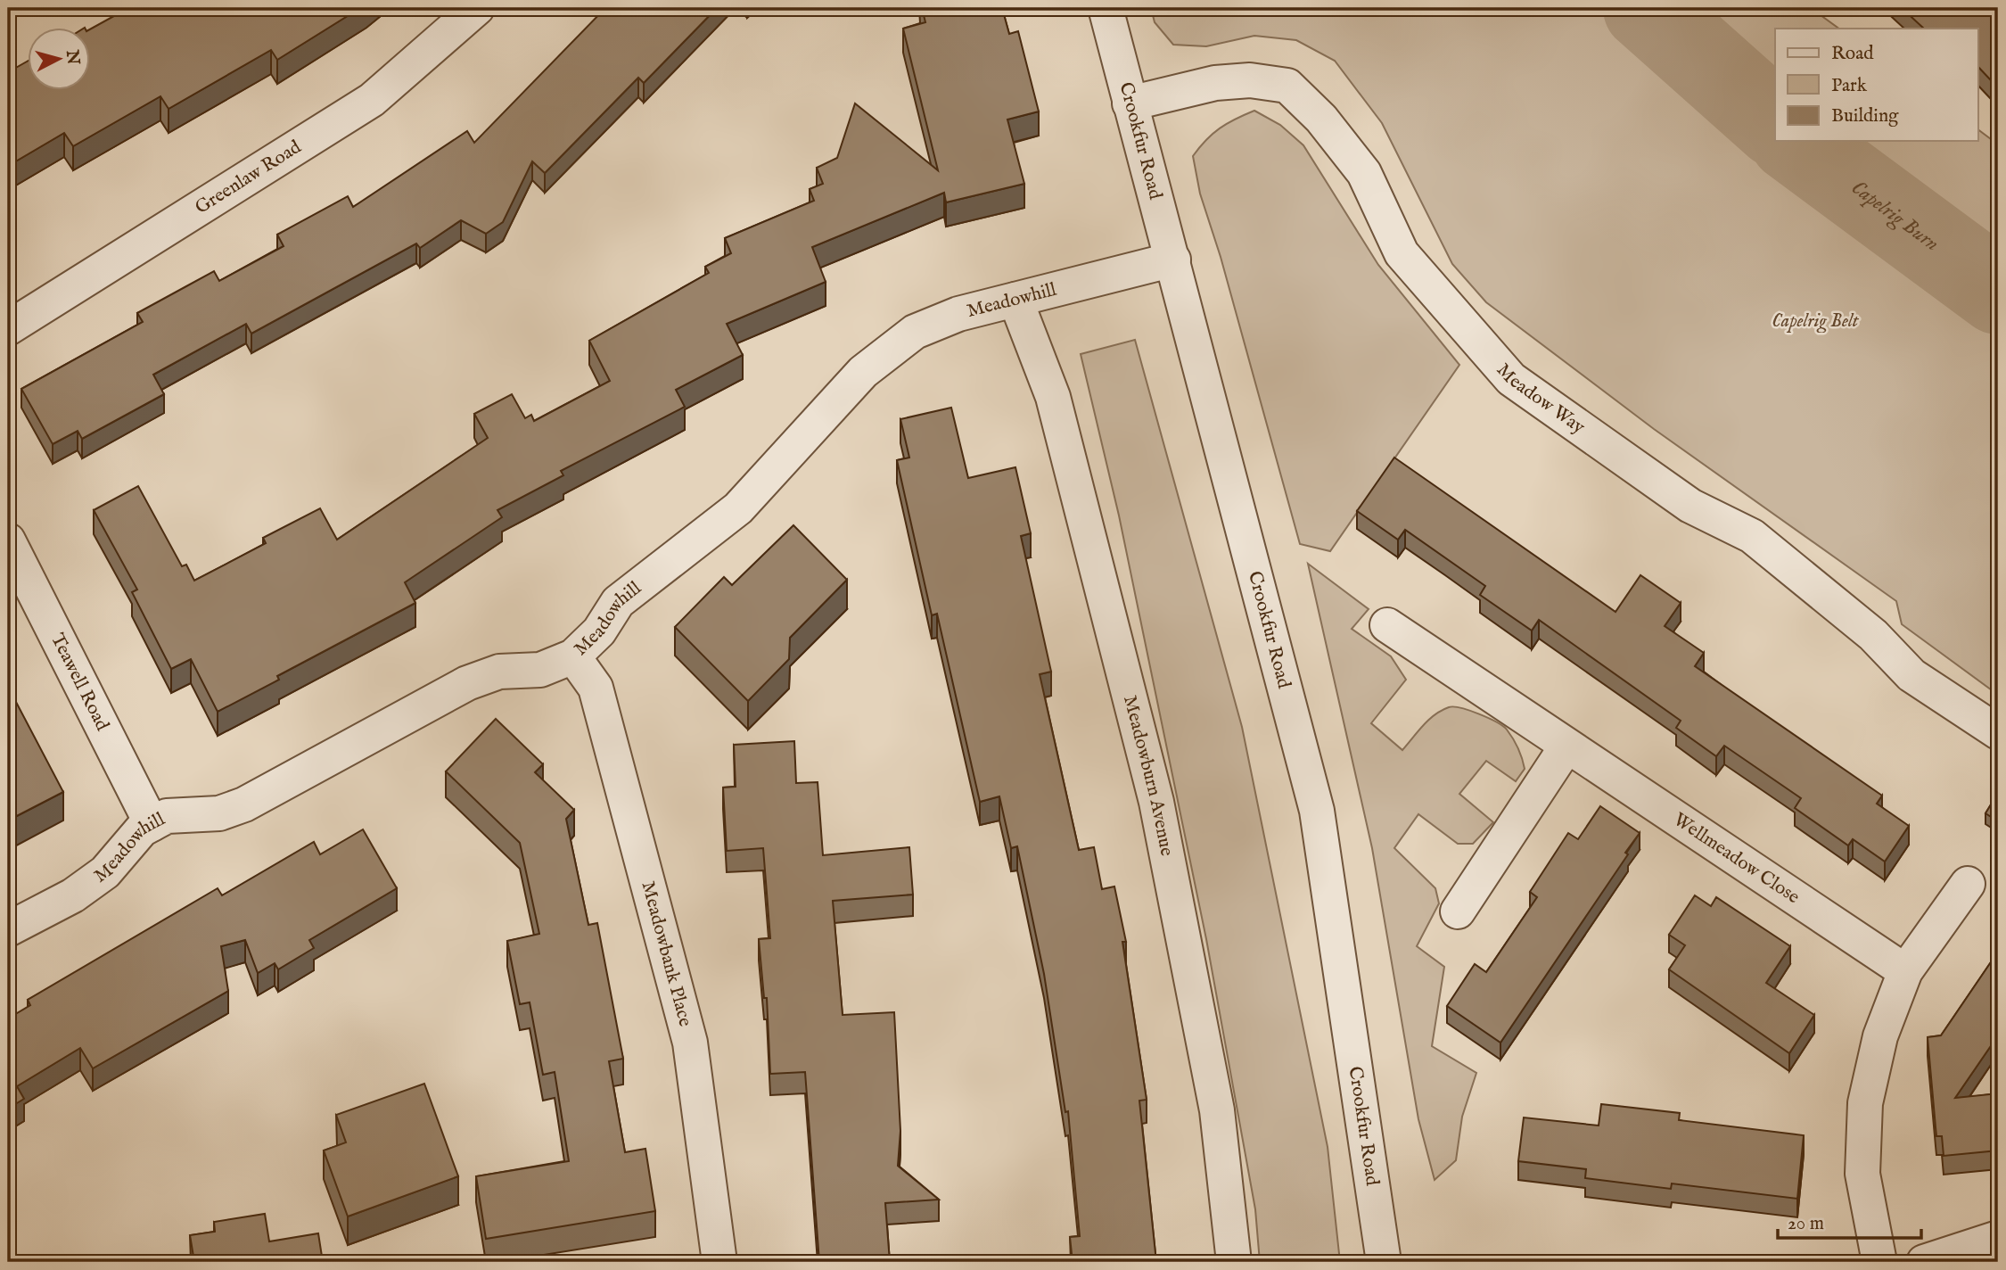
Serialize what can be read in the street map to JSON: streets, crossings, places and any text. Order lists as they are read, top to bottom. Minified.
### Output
{"streets":{"street":["Crookfur Road","Greenlaw Road","Meadowhill","Meadow Way","Teawell Road","Meadowburn Avenue","Wellmeadow Close","Meadowbank Place"]},"crossings":[["Crookfur Road","Meadowhill"],["Crookfur Road","Meadow Way"],["Meadowhill","Teawell Road"],["Meadowhill","Meadowburn Avenue"],["Meadowhill","Meadowbank Place"]],"water":["Capelrig Burn"],"parks":["Capelrig Belt"],"legend":["Road","Park","Building"],"scale_bar":"20 m","north":"right"}
